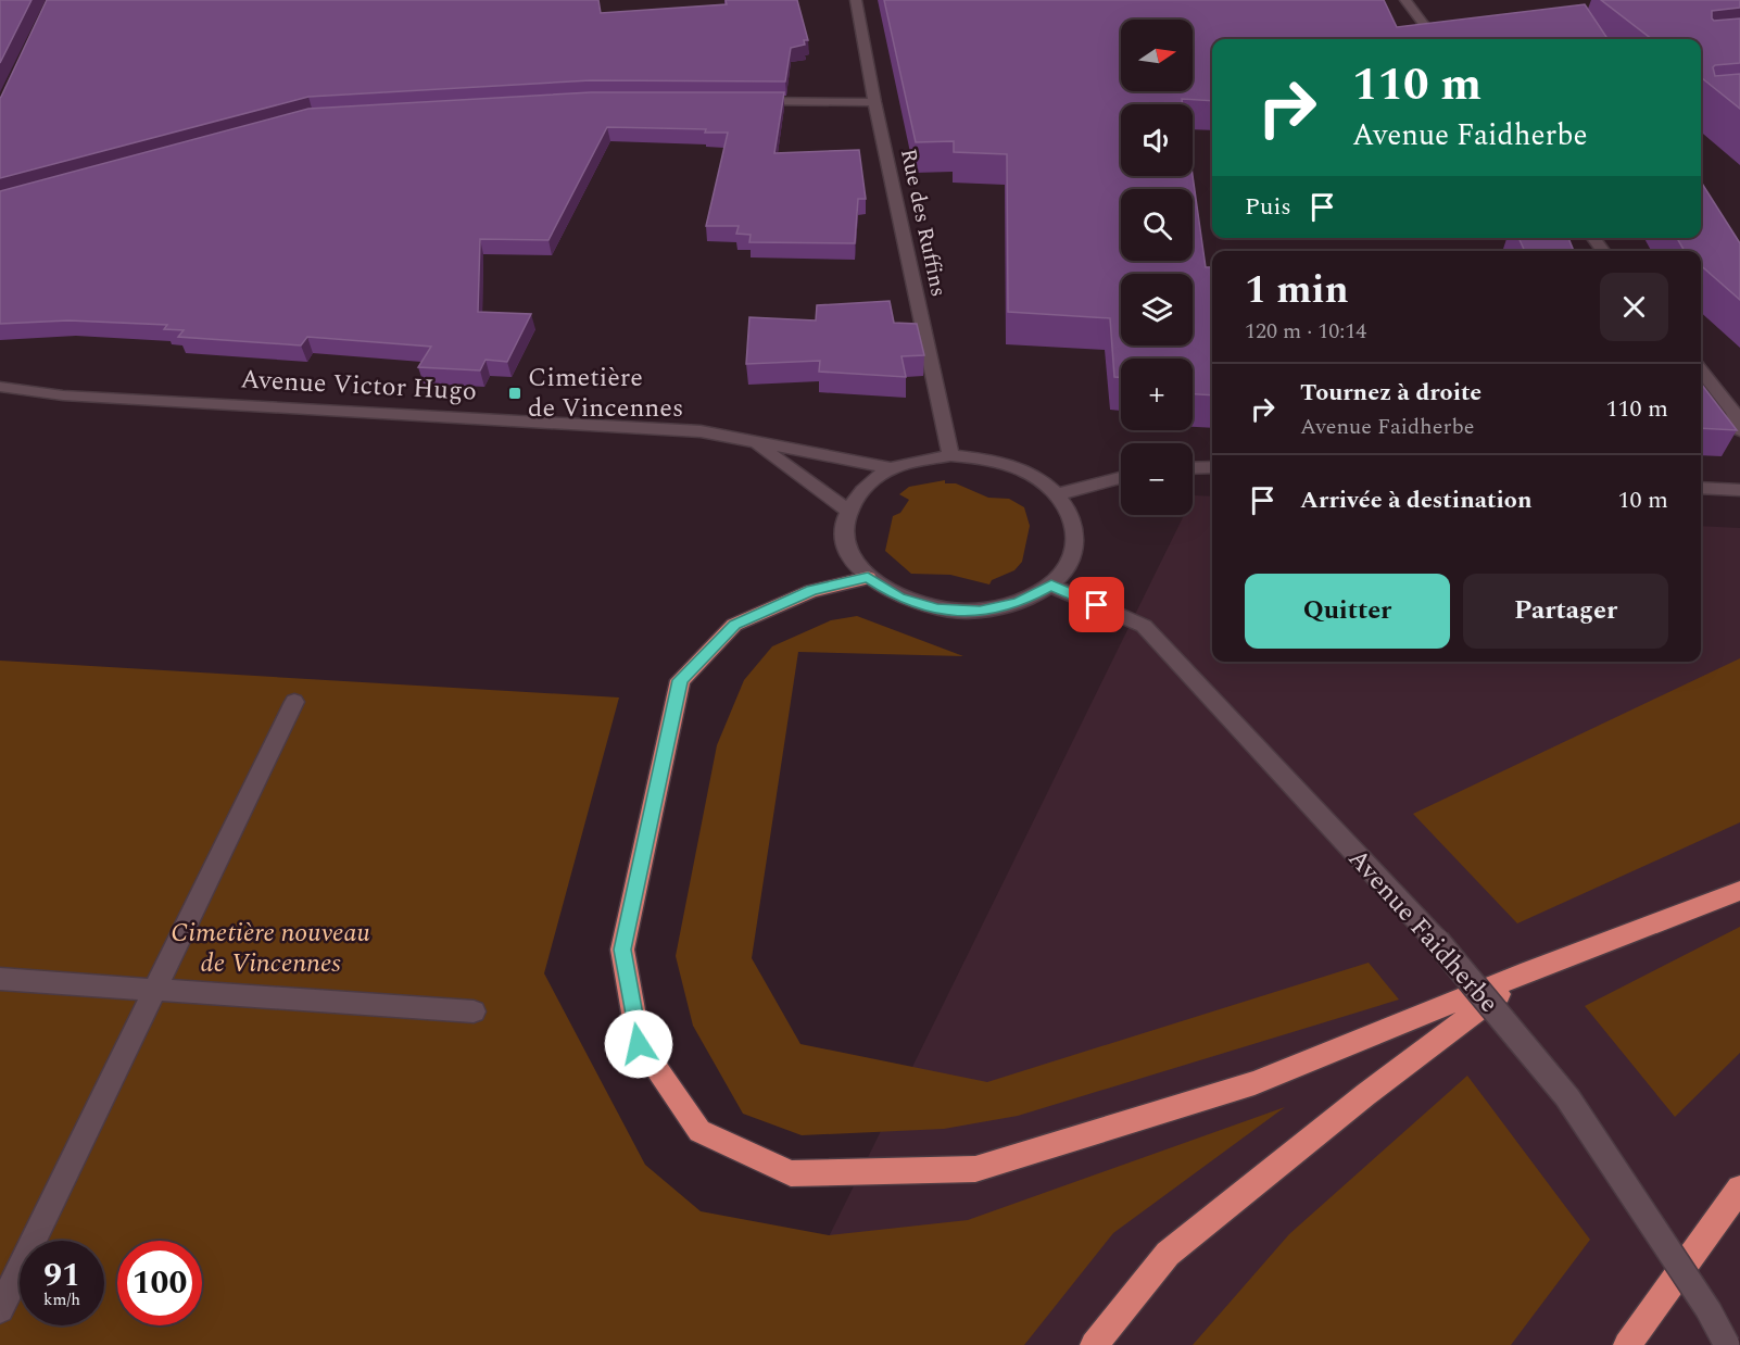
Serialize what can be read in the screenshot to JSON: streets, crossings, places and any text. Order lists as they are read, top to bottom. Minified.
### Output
{"streets":{"street":["Rue des Ruffins","Avenue Victor Hugo","Avenue Faidherbe"]},"crossings":[["Rue des Ruffins","Avenue Victor Hugo"],["Rue des Ruffins","Avenue Faidherbe"],["Avenue Victor Hugo","Avenue Faidherbe"]],"parks":["Cimetière nouveau de Vincennes"],"places":{"transit":["Cimetière de Vincennes"]},"north":"right","page":{"map_buttons":["+","−"],"turn":["110 m","Avenue Faidherbe"],"then":"Puis","heading":["1 min","120 m · 10:14"],"list":[{"name":"Tournez à droite","note":"Avenue Faidherbe","value":"110 m"},{"name":"Arrivée à destination","value":"10 m"}],"buttons":["Quitter","Partager"],"speed":"91 km/h","limit":"100"}}
